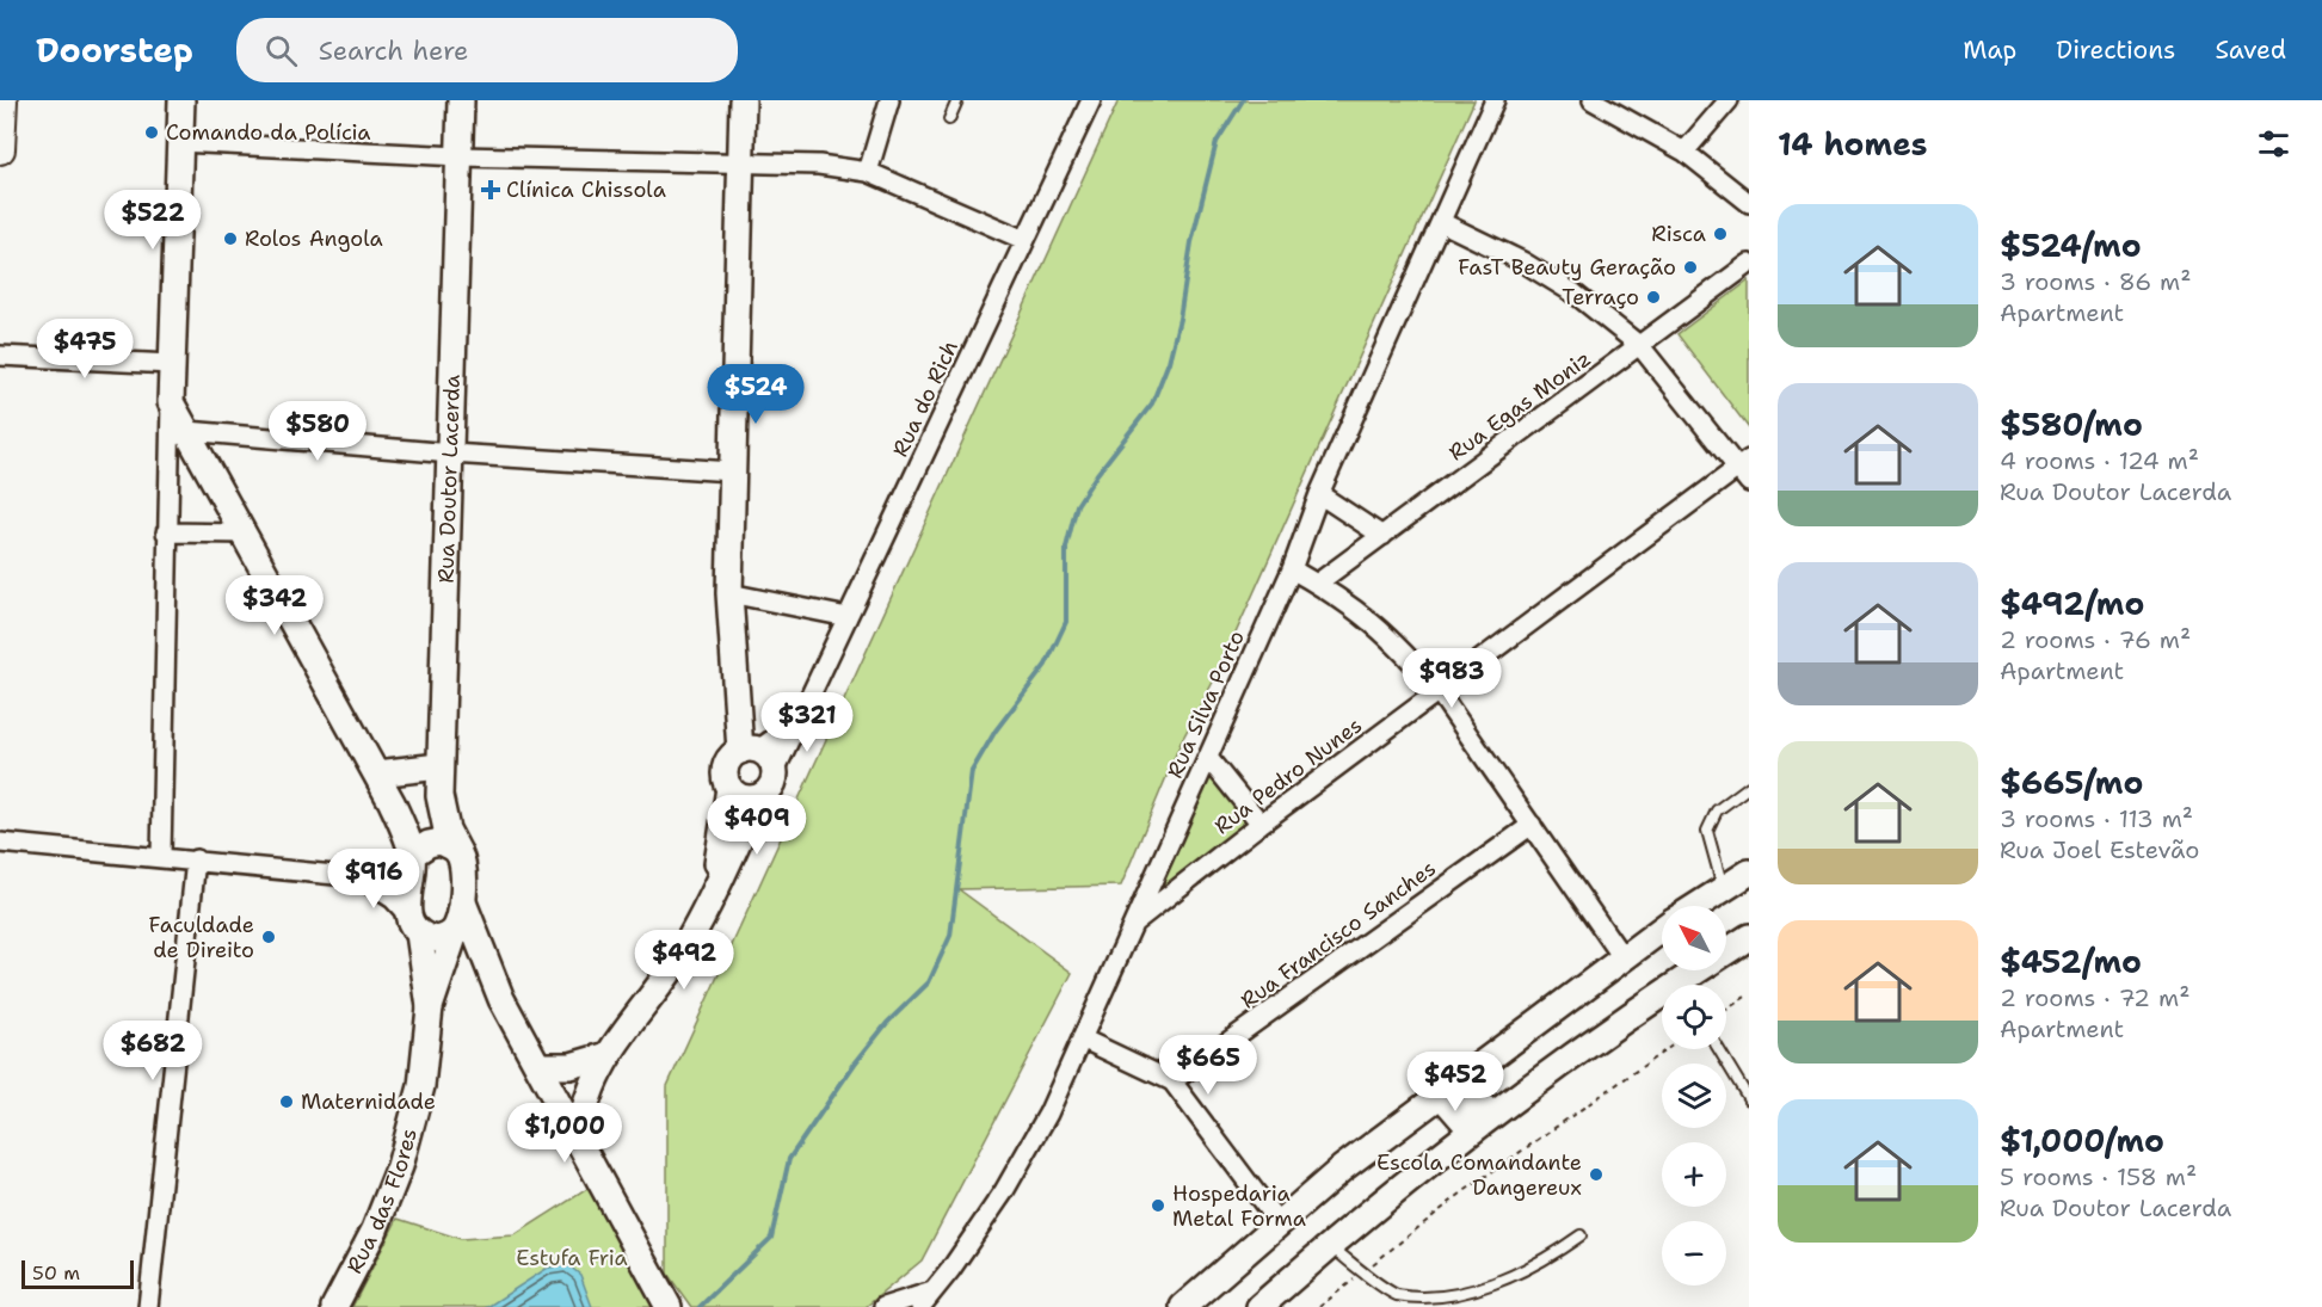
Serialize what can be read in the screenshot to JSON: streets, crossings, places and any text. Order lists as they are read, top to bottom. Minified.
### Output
{"streets":{"street":["Rua do Rich","Rua Egas Moniz","Rua Doutor Lacerda","Rua Silva Porto","Rua Pedro Nunes","Rua Francisco Sanches","Rua das Flores"]},"crossings":[["Rua Doutor Lacerda","Rua das Flores"],["Rua Silva Porto","Rua Pedro Nunes"]],"parks":["Estufa Fria"],"places":{"other":["Comando da Polícia","Risca","Rolos Angola","FasT Beauty Geração","Terraço","Faculdade de Direito","Maternidade","Escola Comandante Dangereux","Hospedaria Metal Forma"],"health":["Clínica Chissola"]},"scale_bar":"50 m","north":"top left","page":{"header":"Doorstep","search":"Search here","nav":["Map","Directions","Saved"],"heading":"14 homes","list":[{"name":"$524/mo","note":"3 rooms · 86 m² · Apartment"},{"name":"$580/mo","note":"4 rooms · 124 m² · Rua Doutor Lacerda"},{"name":"$492/mo","note":"2 rooms · 76 m² · Apartment"},{"name":"$665/mo","note":"3 rooms · 113 m² · Rua Joel Estevão"},{"name":"$452/mo","note":"2 rooms · 72 m² · Apartment"},{"name":"$1,000/mo","note":"5 rooms · 158 m² · Rua Doutor Lacerda"}],"price":["$522","$475","$524","$580","$342","$983","$321","$409","$916","$492","$682","$665","$452","$1,000"],"map_buttons":["+","−"],"scale":"50 m"}}
